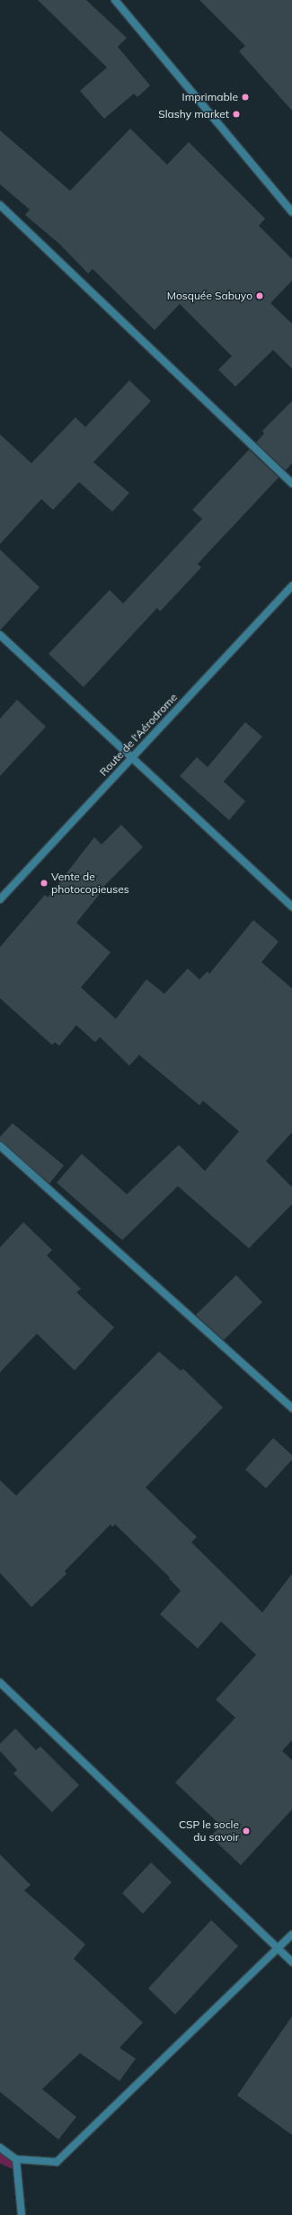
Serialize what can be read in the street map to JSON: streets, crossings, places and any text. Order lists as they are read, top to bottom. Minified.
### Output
{"streets":{"street":["Route de l'Aérodrome"]},"places":["Imprimable","Slashy market","Mosquée Sabuyo","Vente de photocopieuses","CSP le socle du savoir"]}
